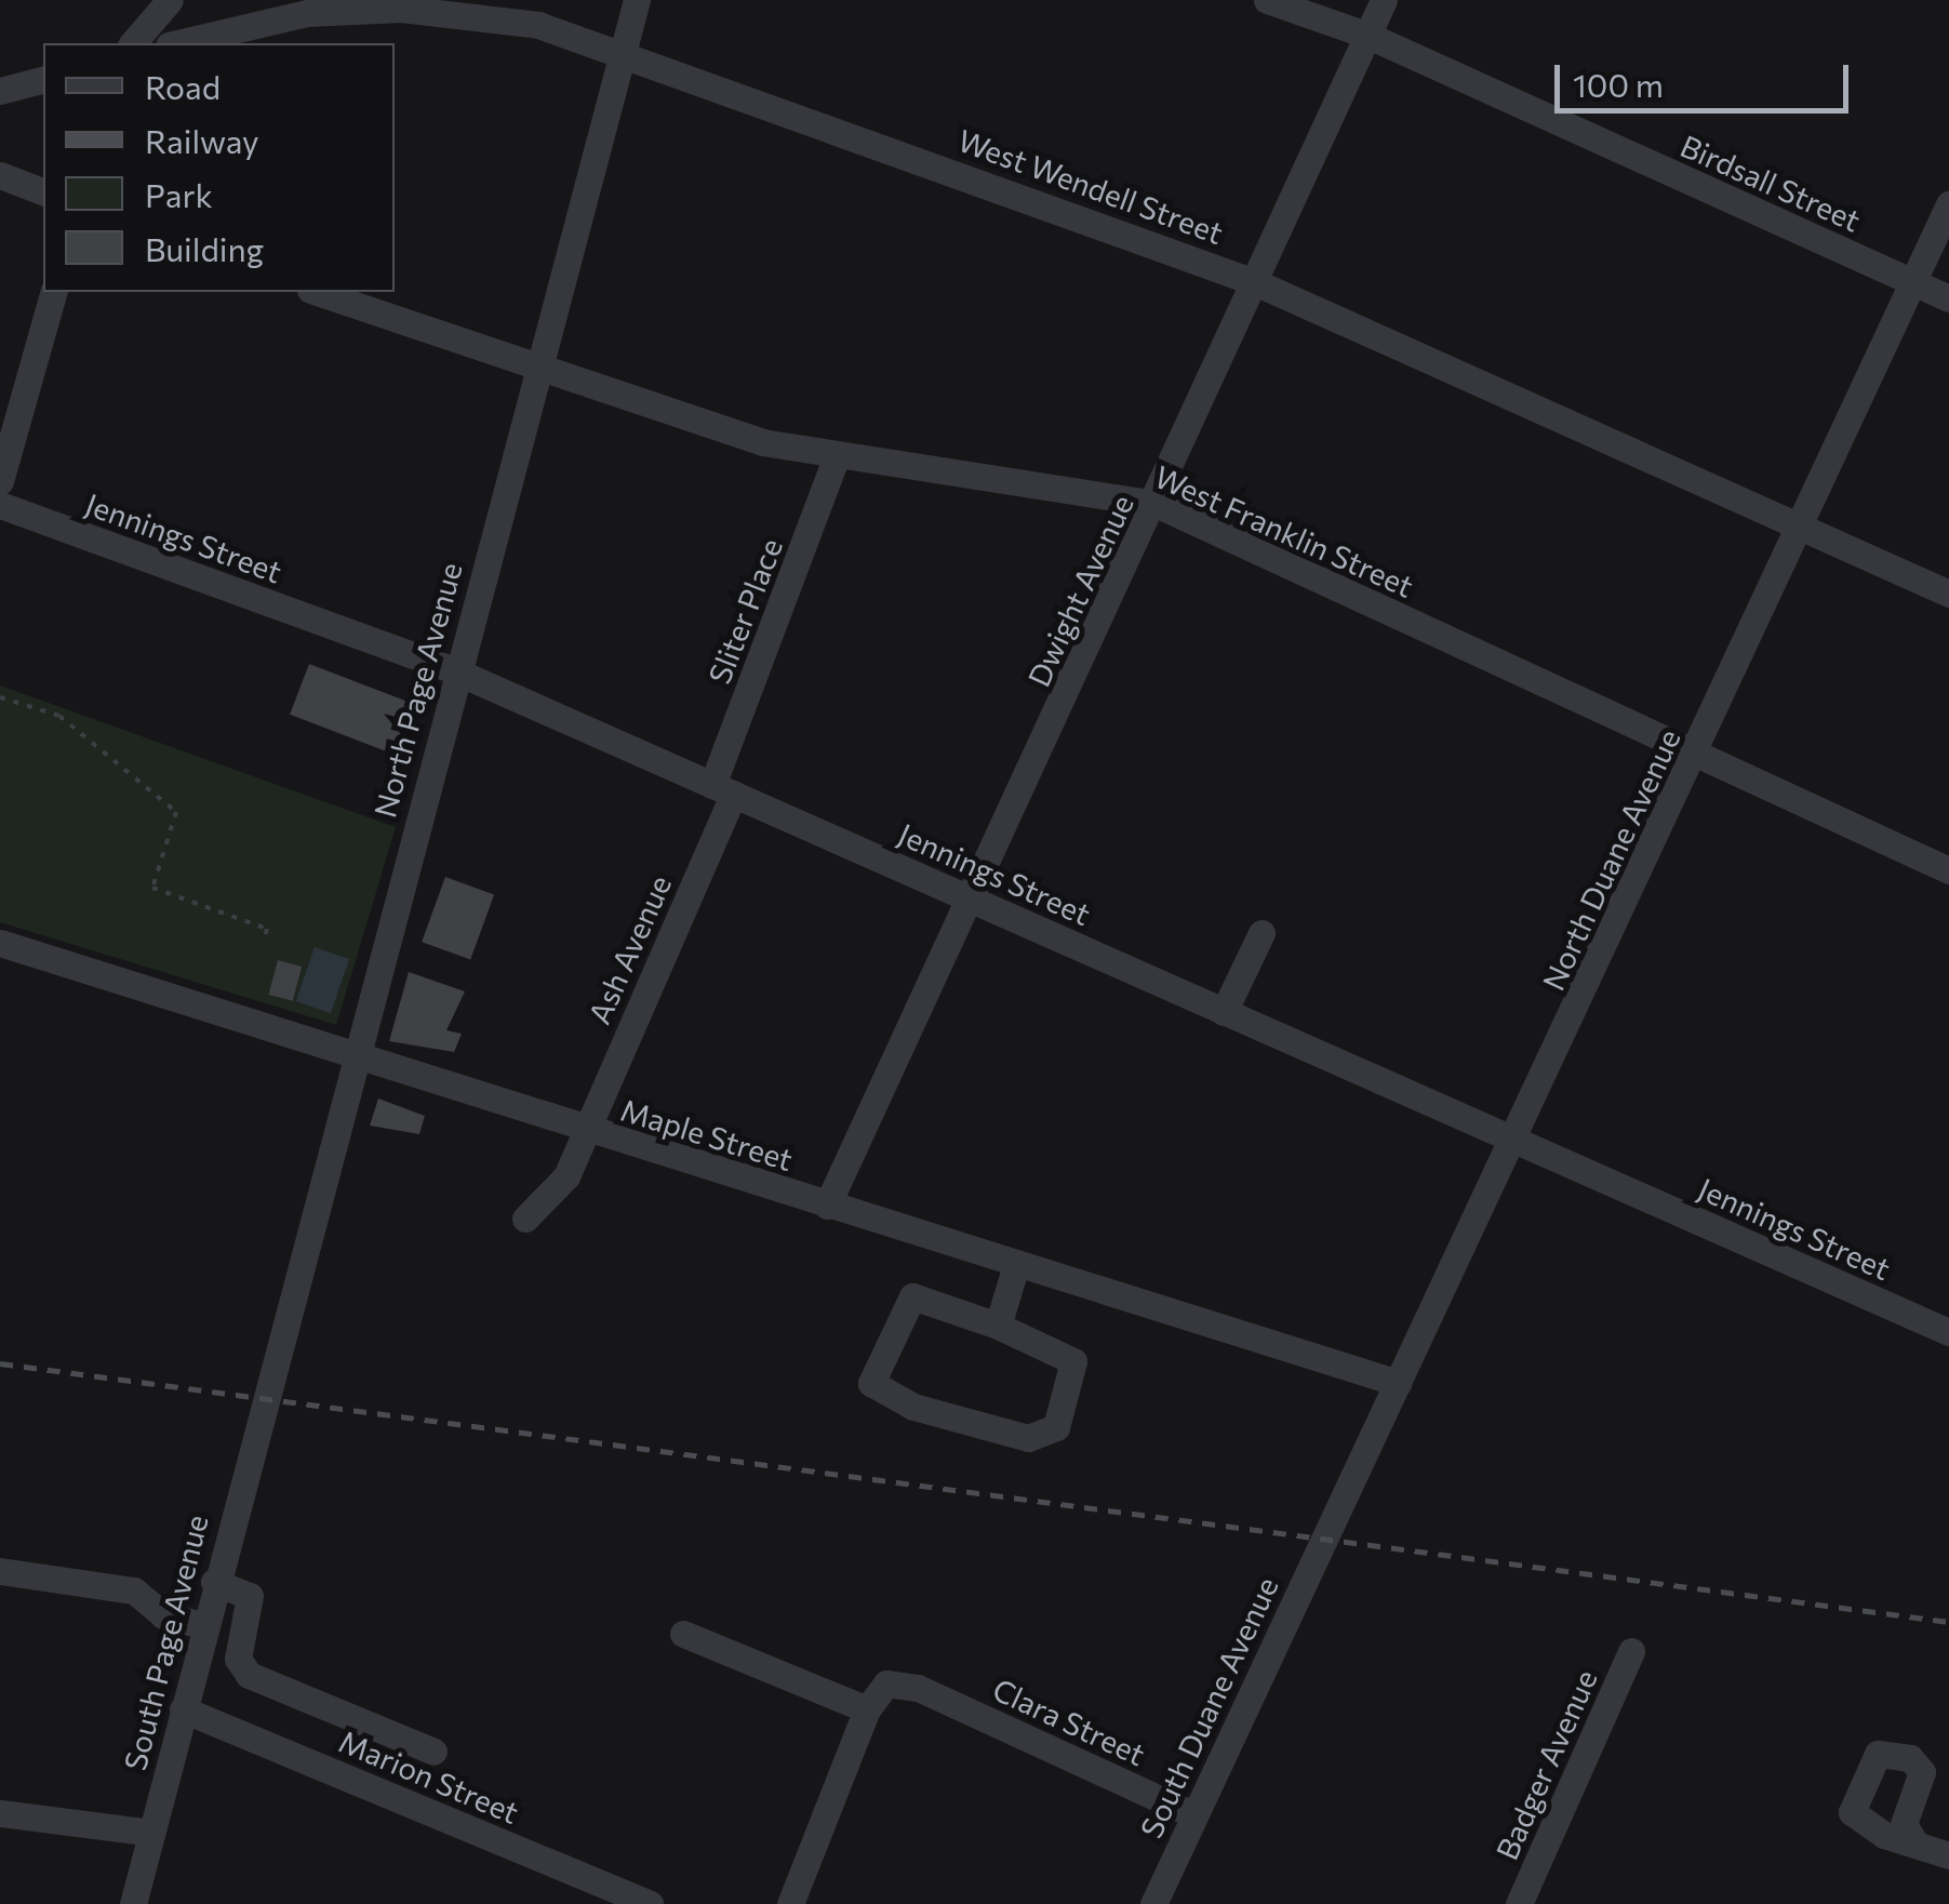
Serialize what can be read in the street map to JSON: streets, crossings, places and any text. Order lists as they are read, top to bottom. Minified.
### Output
{"streets":{"street":["Birdsall Street","West Wendell Street","West Franklin Street","Jennings Street","Dwight Avenue","Sliter Place","North Page Avenue","North Duane Avenue","Ash Avenue","Maple Street","South Page Avenue","South Duane Avenue","Clara Street","Badger Avenue","Marion Street"]},"crossings":[["Birdsall Street","Dwight Avenue"],["Birdsall Street","North Duane Avenue"],["West Wendell Street","Dwight Avenue"],["West Wendell Street","North Page Avenue"],["West Wendell Street","North Duane Avenue"],["West Franklin Street","Dwight Avenue"],["West Franklin Street","Sliter Place"],["West Franklin Street","North Page Avenue"],["West Franklin Street","North Duane Avenue"],["Jennings Street","Dwight Avenue"],["Jennings Street","Sliter Place"],["Jennings Street","North Page Avenue"],["Jennings Street","North Duane Avenue"],["Jennings Street","Ash Avenue"],["Dwight Avenue","Maple Street"],["Sliter Place","Ash Avenue"],["North Page Avenue","Maple Street"],["North Page Avenue","South Page Avenue"],["North Duane Avenue","Maple Street"],["North Duane Avenue","South Duane Avenue"],["Ash Avenue","Maple Street"],["South Page Avenue","Marion Street"],["South Duane Avenue","Clara Street"]],"legend":["Road","Railway","Park","Building"],"scale_bar":"100 m"}
